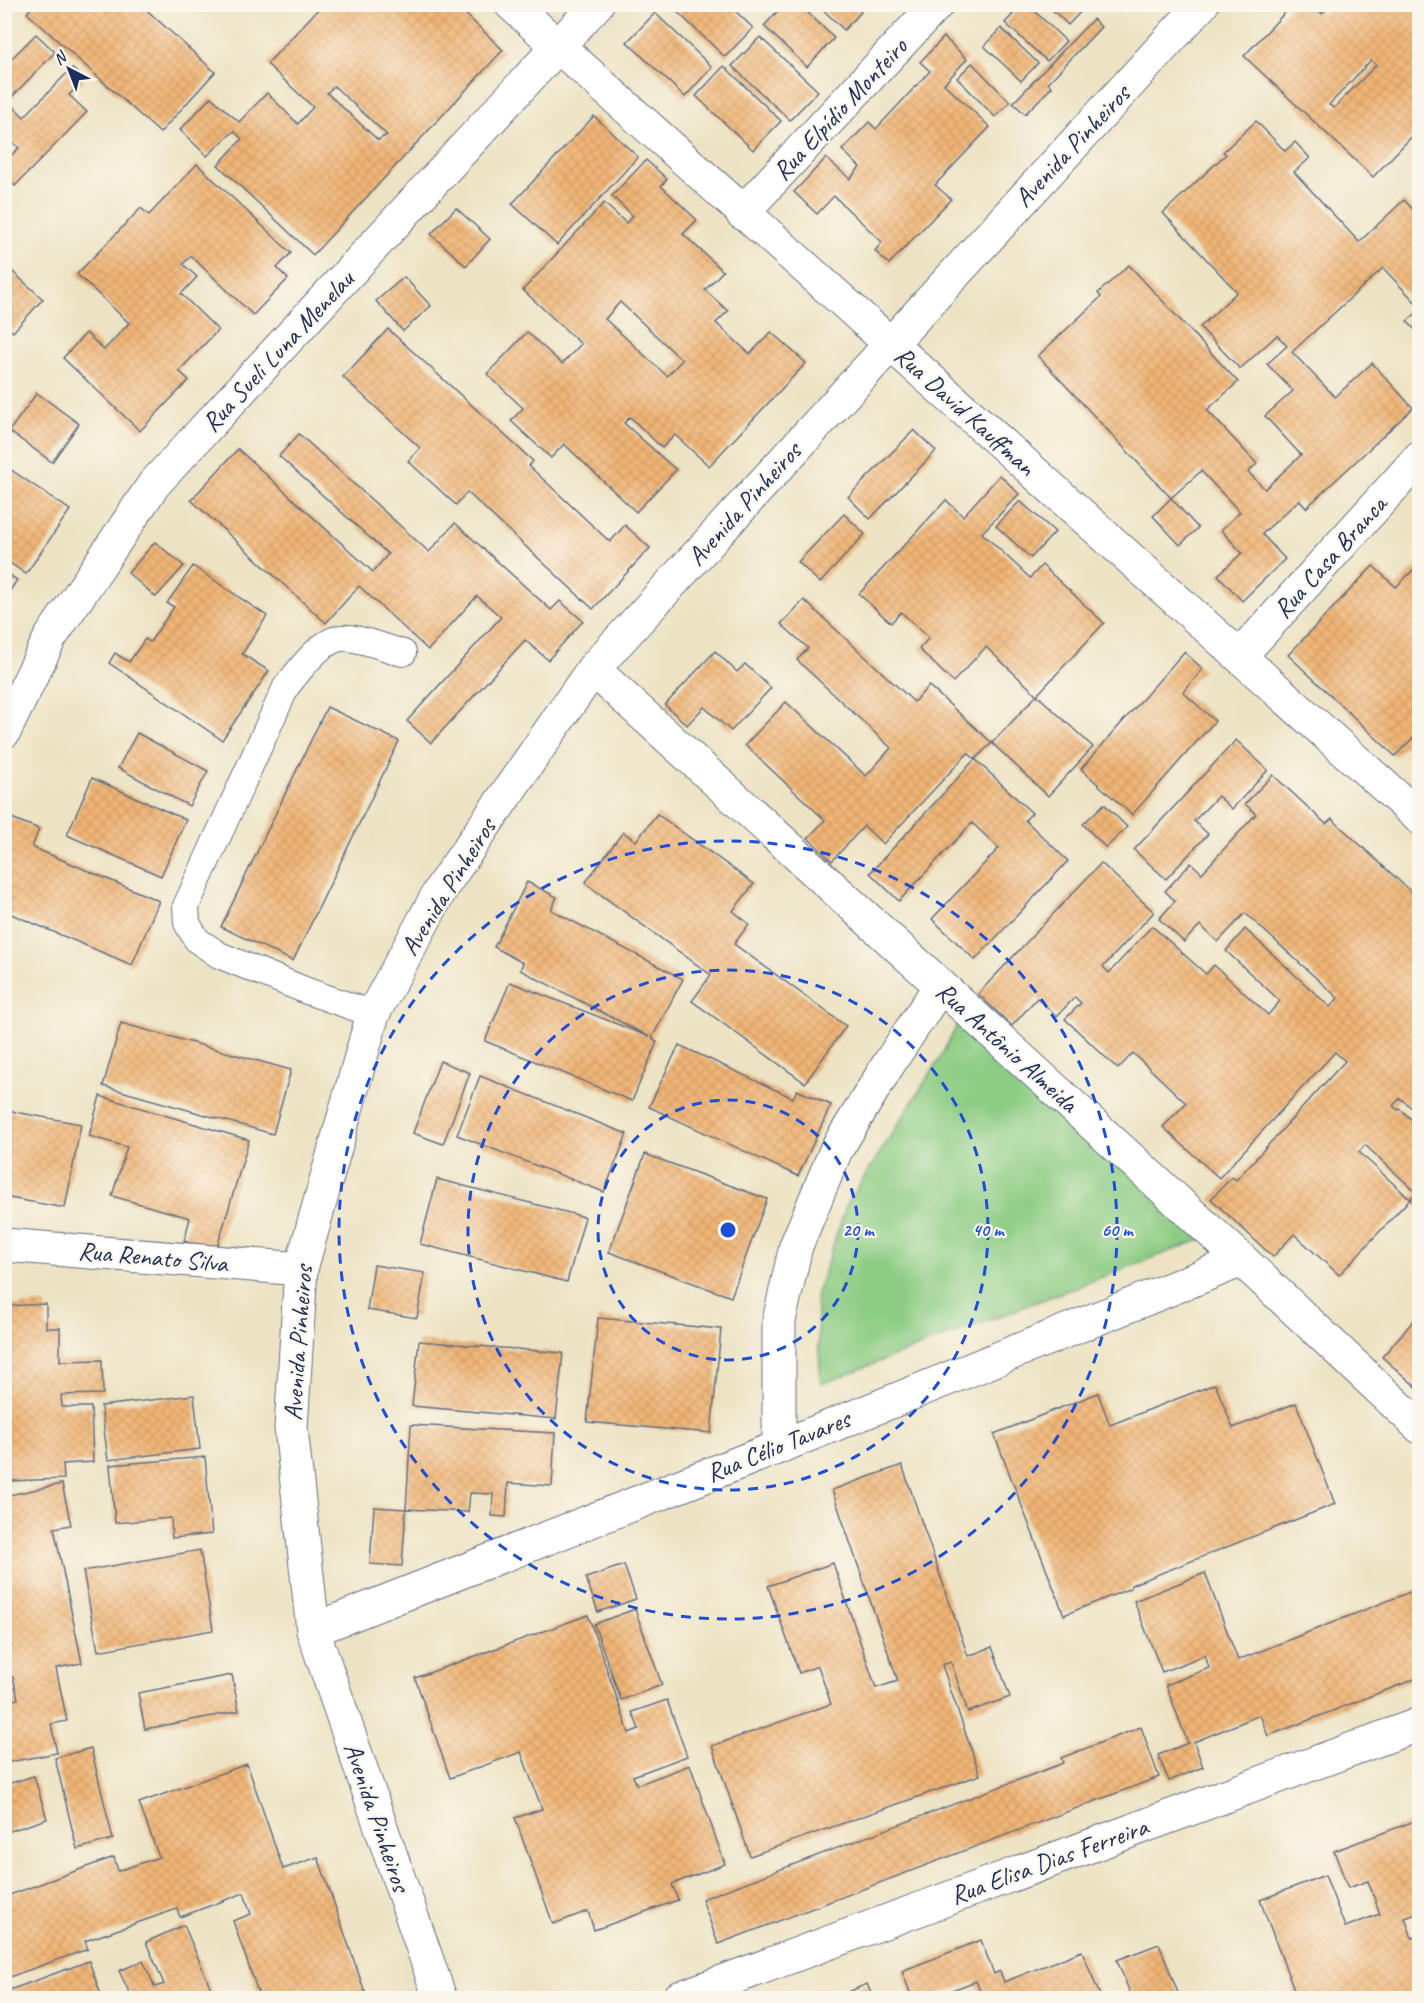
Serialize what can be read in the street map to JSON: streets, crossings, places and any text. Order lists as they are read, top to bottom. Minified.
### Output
{"streets":{"street":["Rua Elpídio Monteiro","Avenida Pinheiros","Rua Sueli Luna Menelau","Rua David Kauffman","Rua Casa Branca","Rua Antônio Almeida","Rua Renato Silva","Rua Célio Tavares","Rua Elisa Dias Ferreira"]},"crossings":[["Rua Elpídio Monteiro","Rua David Kauffman"],["Avenida Pinheiros","Rua David Kauffman"],["Avenida Pinheiros","Rua Antônio Almeida"],["Avenida Pinheiros","Rua Renato Silva"],["Avenida Pinheiros","Rua Célio Tavares"],["Rua Sueli Luna Menelau","Rua David Kauffman"],["Rua David Kauffman","Rua Casa Branca"],["Rua Antônio Almeida","Rua Célio Tavares"]],"north":"top left","rings":["20 m","40 m","60 m"]}
